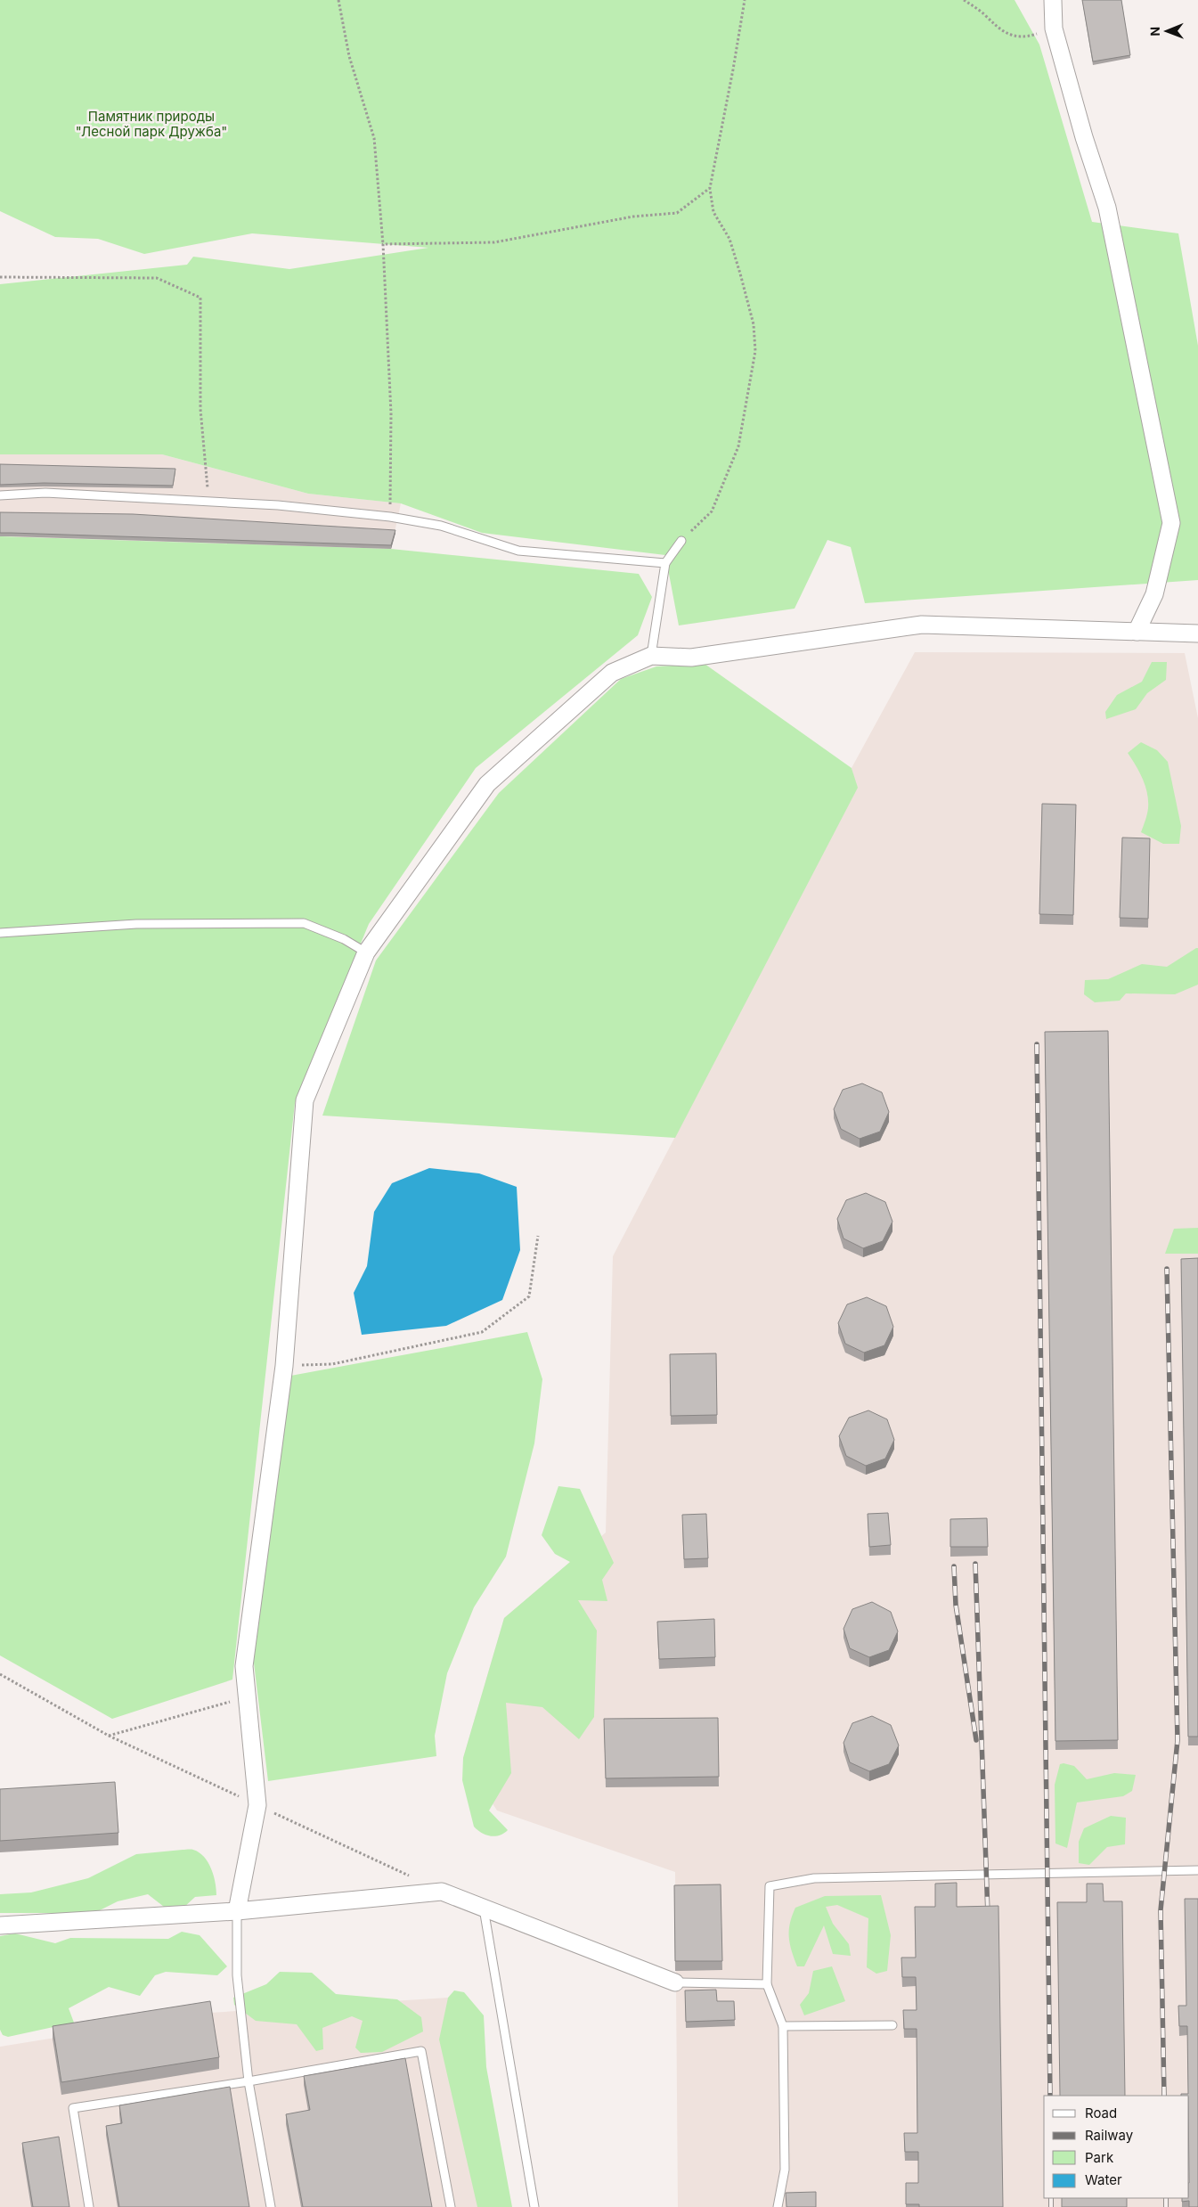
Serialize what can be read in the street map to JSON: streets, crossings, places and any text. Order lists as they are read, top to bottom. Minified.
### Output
{"parks":["Памятник природы \"Лесной парк Дружба\""],"legend":["Road","Railway","Park","Water"],"north":"left"}
